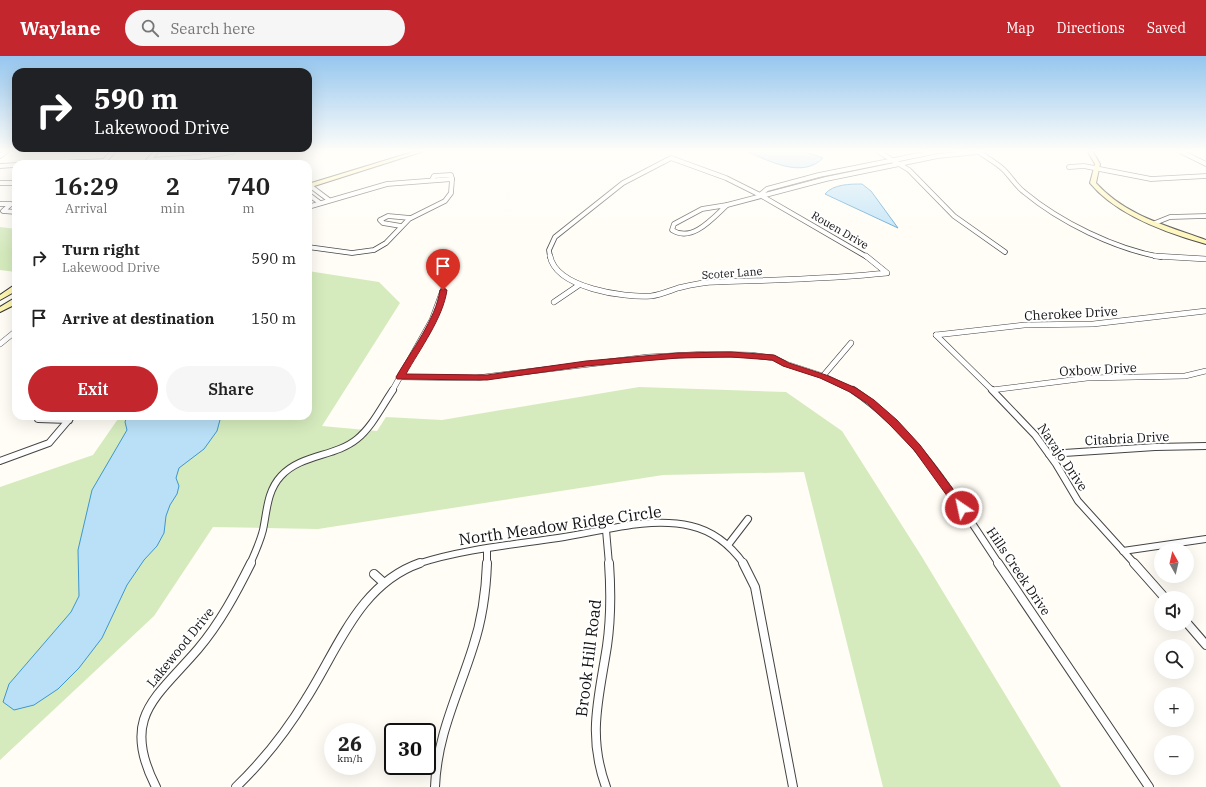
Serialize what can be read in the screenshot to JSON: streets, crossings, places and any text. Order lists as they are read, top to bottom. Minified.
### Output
{"streets":{"street":["Rouen Drive","Scoter Lane","Cherokee Drive","Oxbow Drive","Citabria Drive","Navajo Drive","North Meadow Ridge Circle","Hills Creek Drive","Lakewood Drive","Brook Hill Road"]},"crossings":[["Rouen Drive","Scoter Lane"],["Cherokee Drive","Navajo Drive"],["Oxbow Drive","Navajo Drive"],["Citabria Drive","Navajo Drive"],["North Meadow Ridge Circle","Brook Hill Road"],["Hills Creek Drive","Lakewood Drive"]],"north":"top","page":{"header":"Waylane","search":"Search here","nav":["Map","Directions","Saved"],"turn":["590 m","Lakewood Drive"],"eta":["16:29","Arrival","2","min","740","m"],"list":[{"name":"Turn right","note":"Lakewood Drive","value":"590 m"},{"name":"Arrive at destination","value":"150 m"}],"buttons":["Exit","Share"],"map_buttons":["+","−"],"speed":"26 km/h","limit":"30"}}
